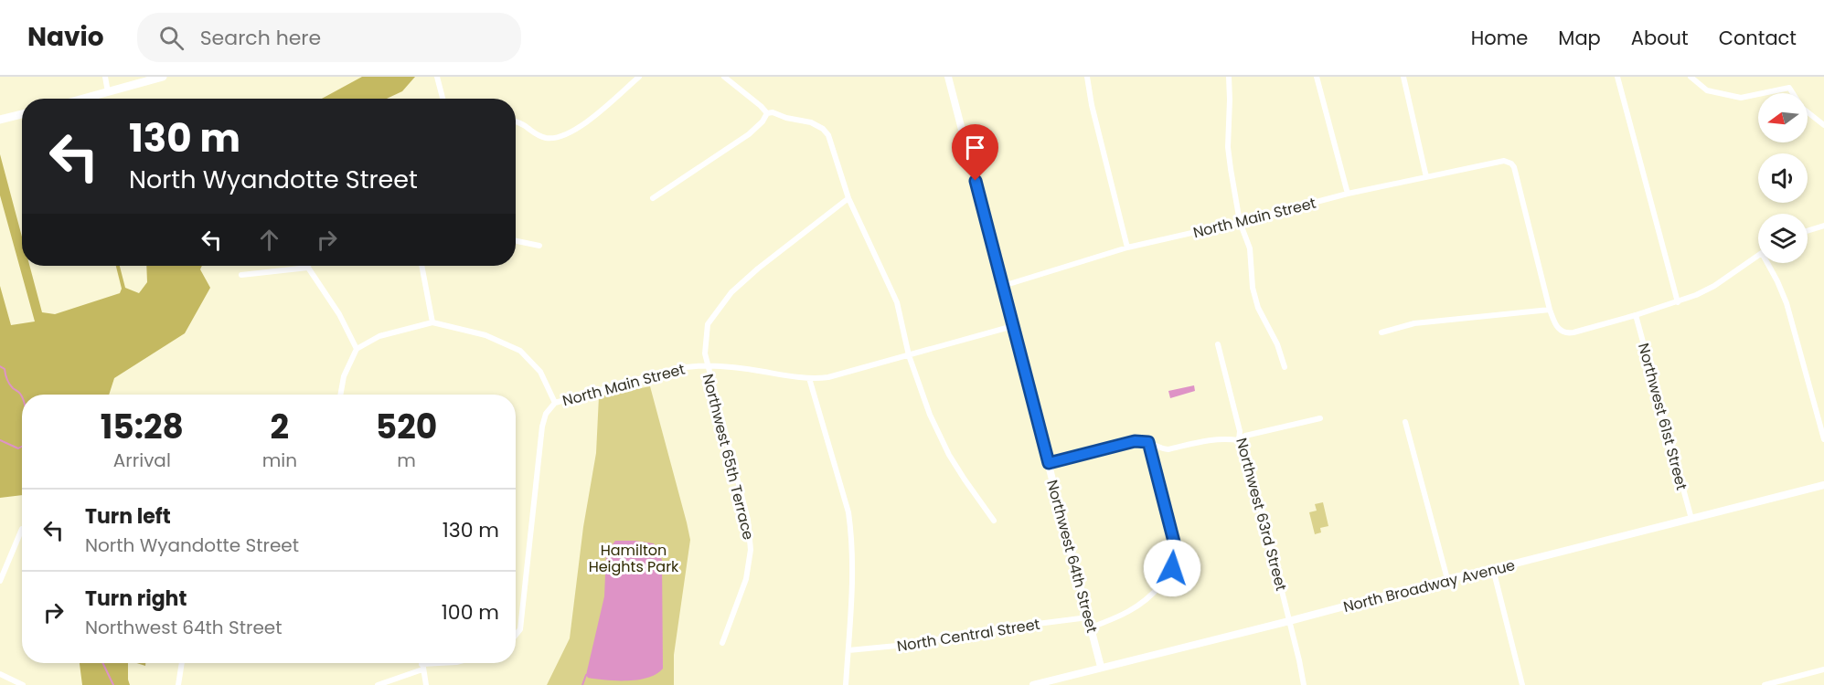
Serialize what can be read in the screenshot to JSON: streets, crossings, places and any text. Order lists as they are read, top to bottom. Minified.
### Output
{"streets":{"street":["North Main Street","Northwest 61st Street","Northwest 65th Terrace","Northwest 63rd Street","Northwest 64th Street","North Broadway Avenue","North Central Street"]},"crossings":[["North Main Street","Northwest 65th Terrace"],["North Main Street","Northwest 64th Street"],["Northwest 61st Street","North Broadway Avenue"],["Northwest 63rd Street","North Broadway Avenue"],["Northwest 64th Street","North Broadway Avenue"],["Northwest 64th Street","North Central Street"]],"parks":["Hamilton Heights Park"],"north":"left","page":{"header":"Navio","search":"Search here","nav":["Home","Map","About","Contact"],"turn":["130 m","North Wyandotte Street"],"eta":["15:28","Arrival","2","min","520","m"],"list":[{"name":"Turn left","note":"North Wyandotte Street","value":"130 m"},{"name":"Turn right","note":"Northwest 64th Street","value":"100 m"}]}}
